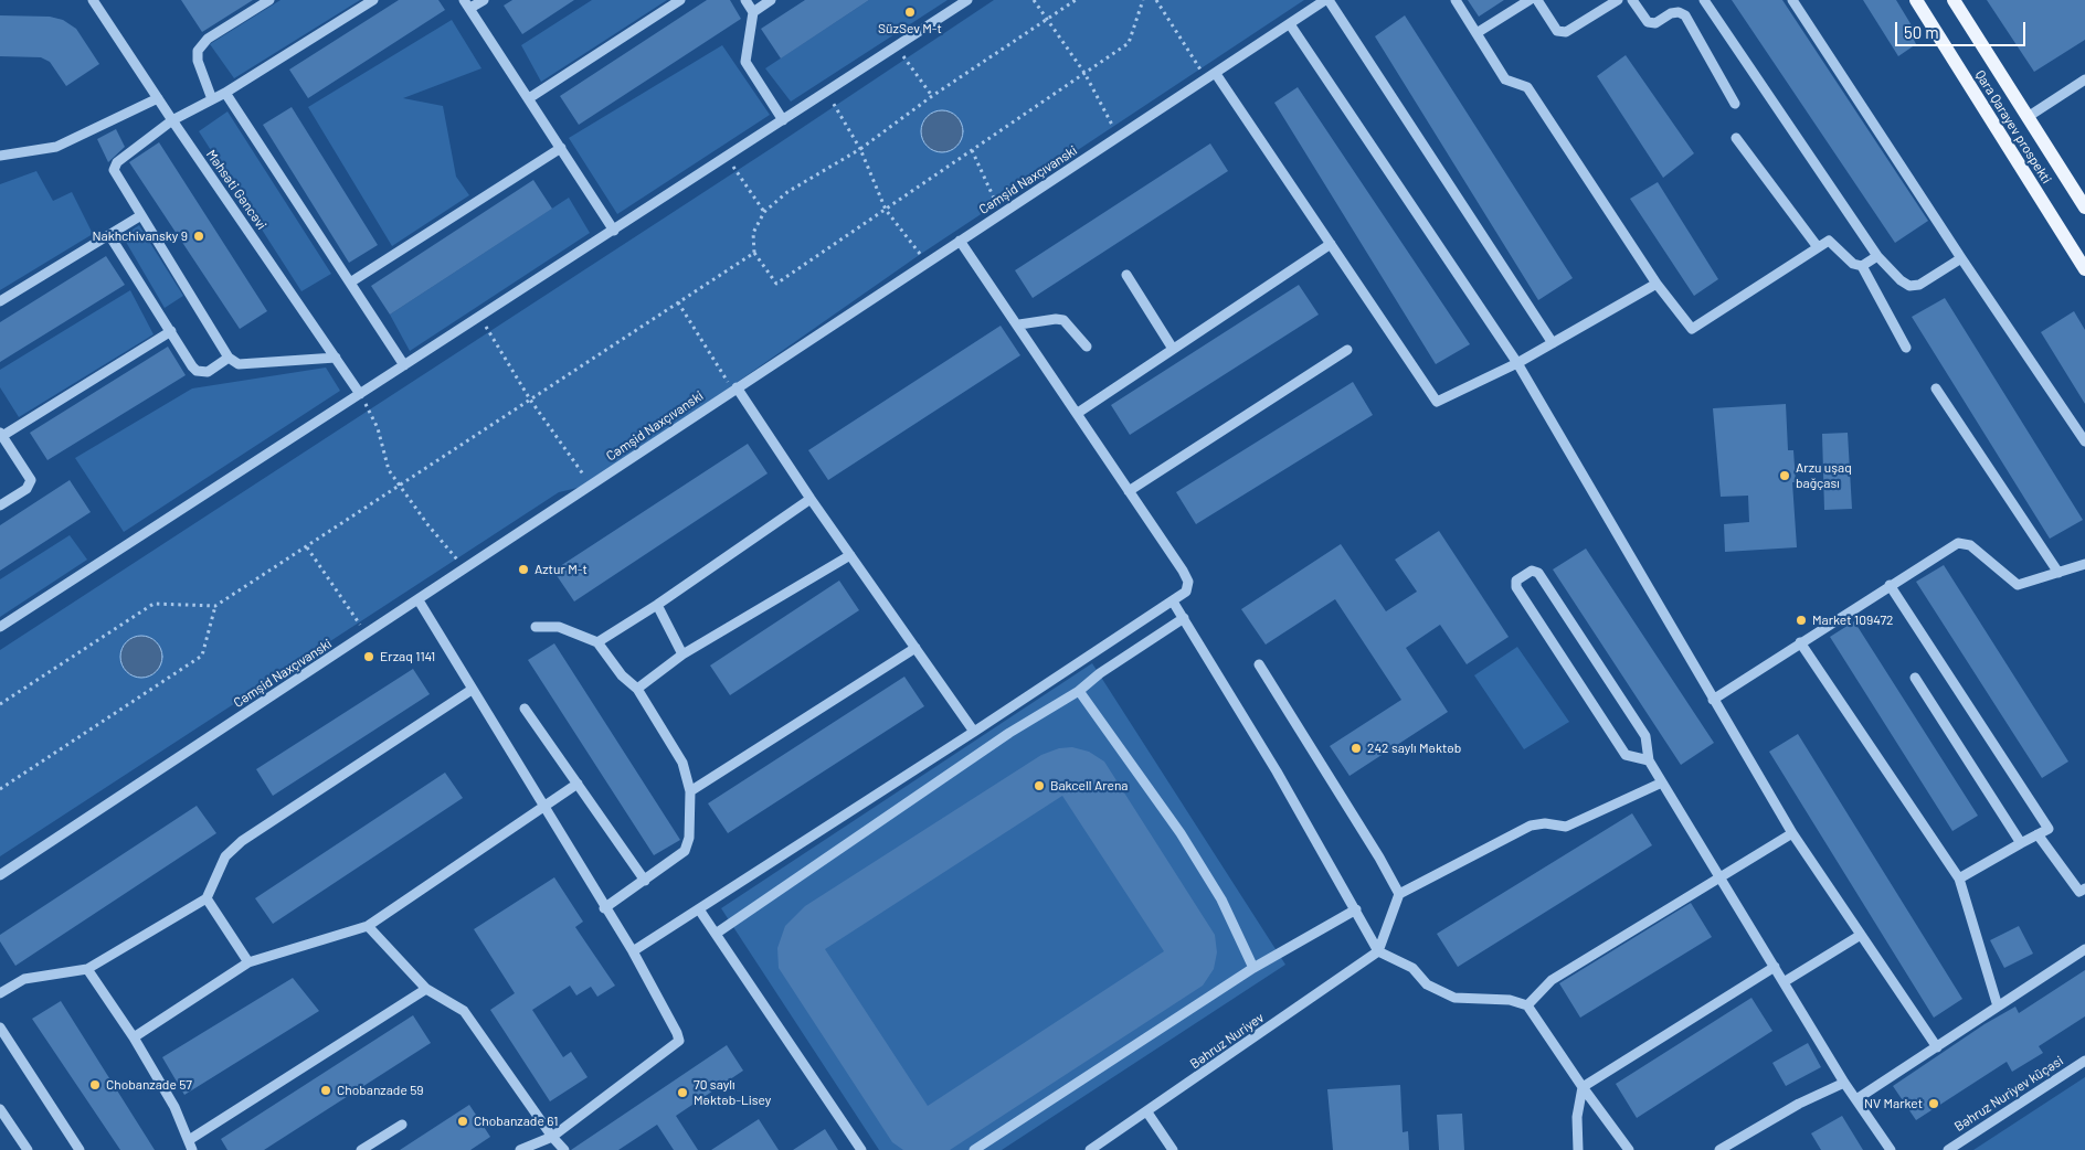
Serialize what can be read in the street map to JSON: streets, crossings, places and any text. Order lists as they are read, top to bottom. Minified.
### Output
{"streets":{"main road":["Qara Qarayev prospekti"],"street":["Cəmşid Naxçıvanski","Məhsəti Gəncəvi","Bəhruz Nuriyev","Bəhruz Nuriyev küçəsi"]},"places":["SüzSev M-t","Nakhchivansky 9","Arzu uşaq bağçası","Aztur M-t","Market 109472","Erzaq 1141","242 saylı Məktəb","Bakcell Arena","Chobanzade 57","Chobanzade 59","70 saylı Məktəb-Lisey","NV Market","Chobanzade 61"],"scale_bar":"50 m"}
